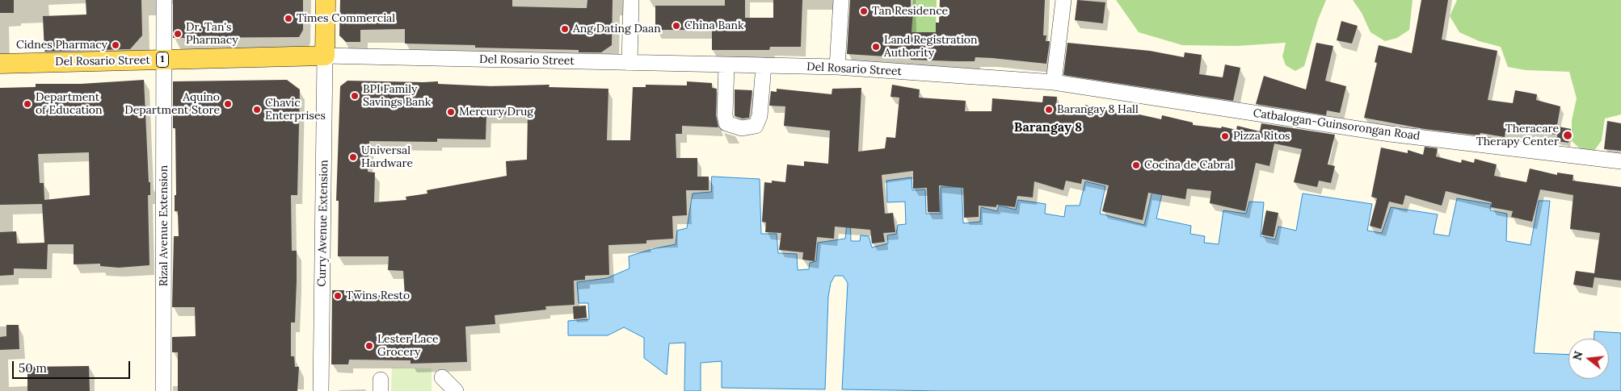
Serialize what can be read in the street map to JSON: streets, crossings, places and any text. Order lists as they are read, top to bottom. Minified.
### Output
{"streets":{"main road":["1","Del Rosario Street"],"street":["Catbalogan-Guinsorongan Road","Curry Avenue Extension","Rizal Avenue Extension"]},"crossings":[["Del Rosario Street","Catbalogan-Guinsorongan Road"],["Del Rosario Street","Curry Avenue Extension"],["Del Rosario Street","Rizal Avenue Extension"]],"districts":["Barangay 8"],"places":["Tan Residence","Times Commercial","China Bank","Ang Dating Daan","Dr. Tan's Pharmacy","Cidnes Pharmacy","Land Registration Authority","BPI Family Savings Bank","Department of Education","Aquino Department Store","Chavic Enterprises","Barangay 8 Hall","Mercury Drug","Theracare Therapy Center","Pizza Ritos","Universal Hardware","Cocina de Cabral","Twins Resto","Lester Lace Grocery"],"scale_bar":"50 m","north":"left"}
